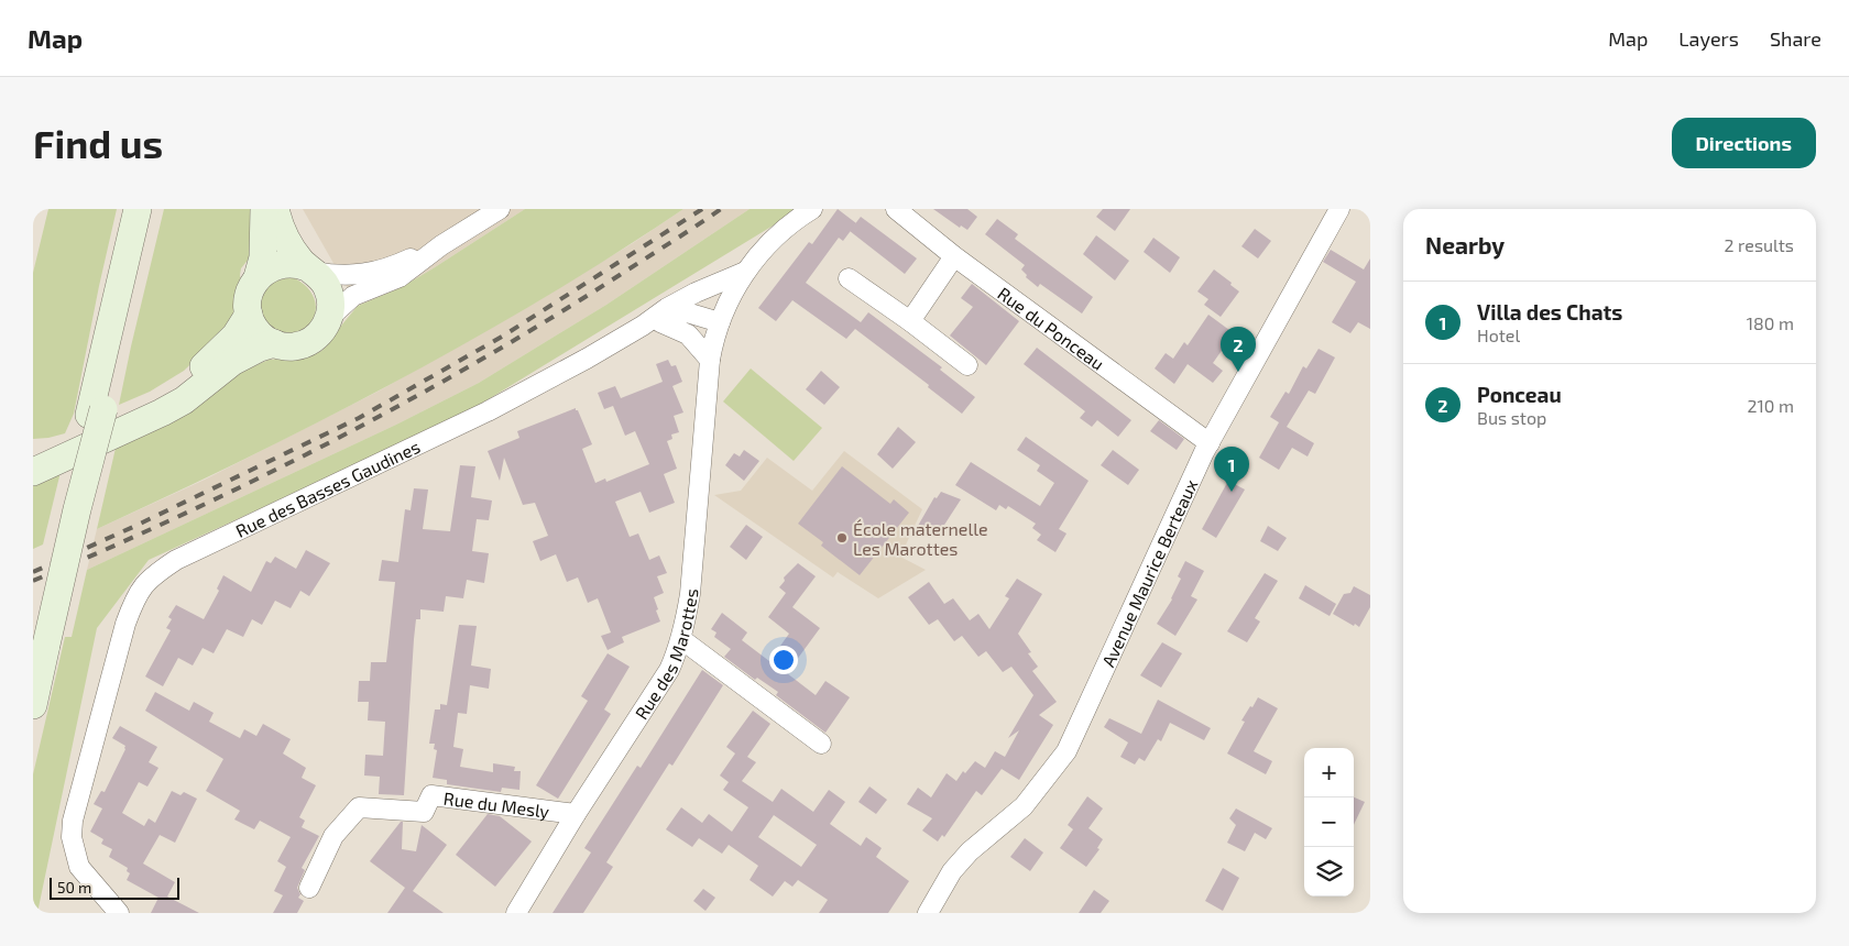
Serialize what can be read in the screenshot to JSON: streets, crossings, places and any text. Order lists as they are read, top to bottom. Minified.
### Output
{"streets":{"street":["Rue du Ponceau","Rue des Basses Gaudines","Avenue Maurice Berteaux","Rue des Marottes","Rue du Mesly"]},"crossings":[["Rue du Ponceau","Avenue Maurice Berteaux"],["Rue des Basses Gaudines","Rue des Marottes"],["Rue des Marottes","Rue du Mesly"]],"places":["École maternelle Les Marottes"],"scale_bar":"50 m","page":{"header":"Map","nav":["Map","Layers","Share"],"buttons":"Directions","title":"Find us","heading":["Nearby","2 results"],"list":[{"mark":"1","name":"Villa des Chats","note":"Hotel","value":"180 m"},{"mark":"2","name":"Ponceau","note":"Bus stop","value":"210 m"}],"pins":["2","1"],"map_buttons":["+","−"],"scale":"50 m"}}
